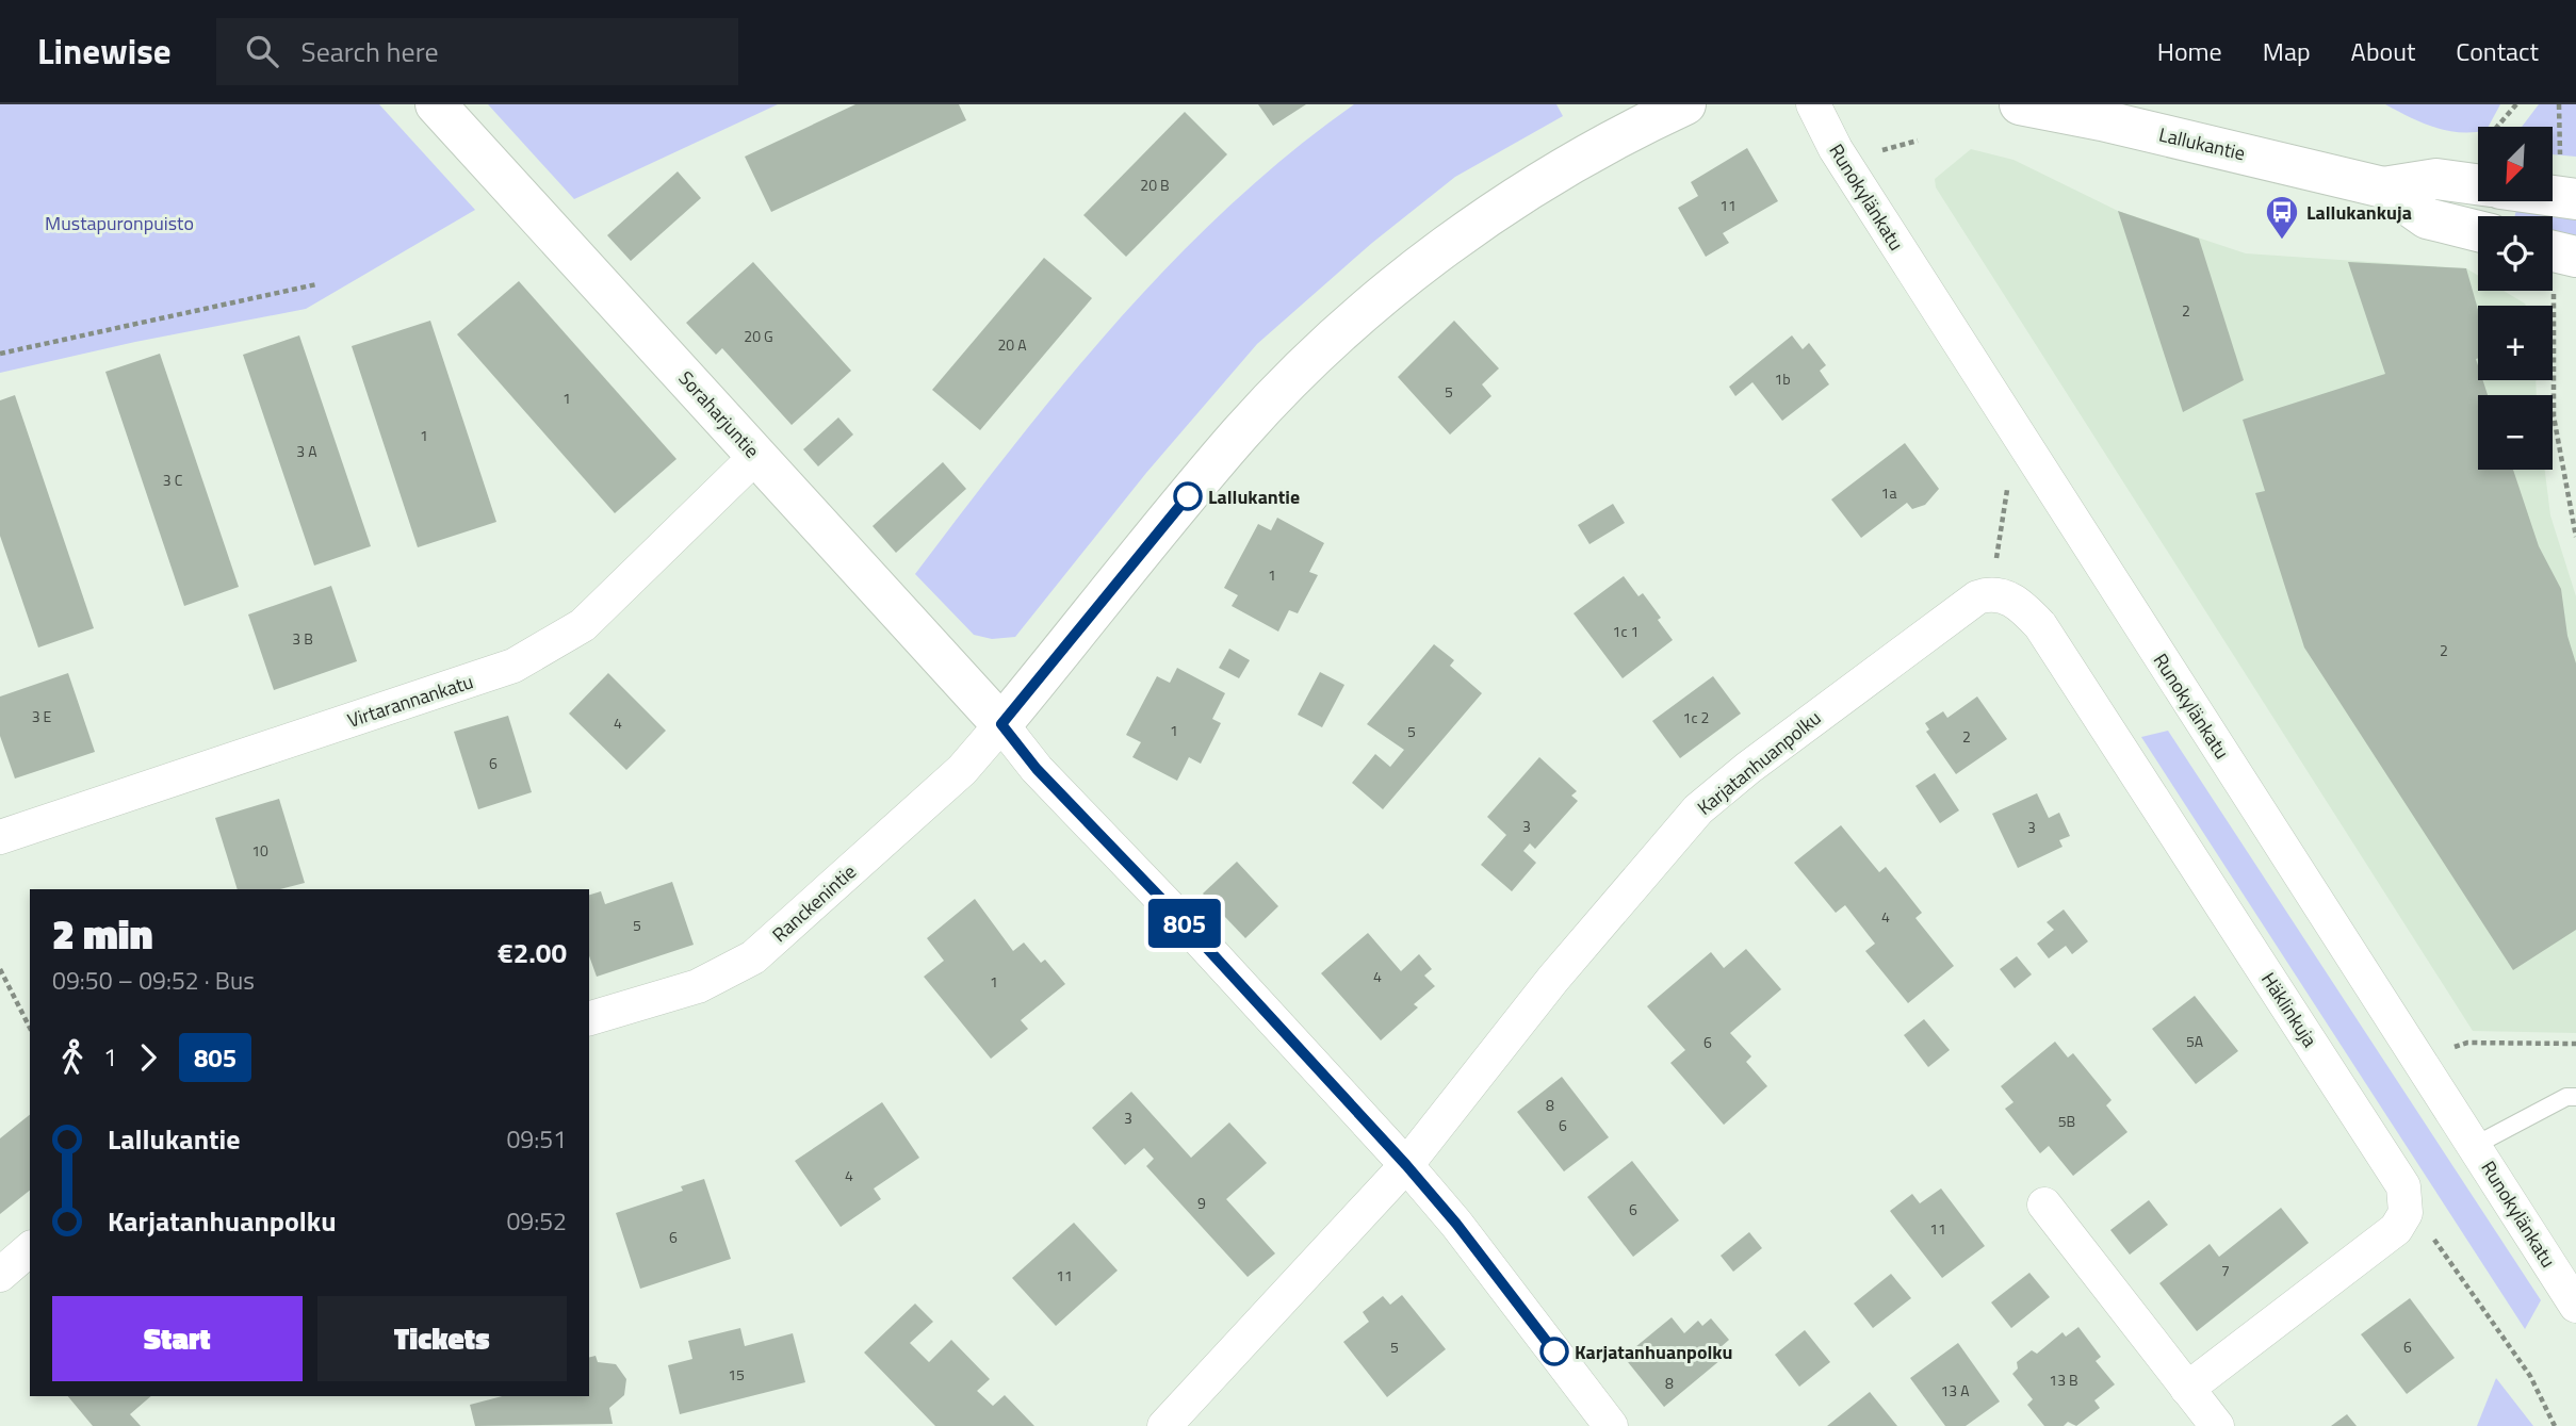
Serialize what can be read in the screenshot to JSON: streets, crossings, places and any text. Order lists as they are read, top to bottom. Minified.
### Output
{"streets":{"street":["Lallukantie","Runokylänkatu","Soraharjuntie","Virtarannankatu","Karjatanhuanpolku","Ranckenintie","Häklinkuja"]},"crossings":[["Soraharjuntie","Virtarannankatu"],["Soraharjuntie","Ranckenintie"],["Karjatanhuanpolku","Häklinkuja"]],"parks":["Mustapuronpuisto"],"places":{"bus stop":["Lallukankuja"],"other":["Lallukantie","Karjatanhuanpolku"]},"lines":["bus line 805"],"house_numbers":["20 B","11","2","20 G","20 A","1b","5","1","1","3 A","3 C","1a","1","1c 1","3 B","2","3 E","1c 2","4","1","5","2","6","3","3","10","4","5","4","1","5A","6","8","3","5B","6","4","9","6","11","6","7","11","5","6","15","13 B","8","13 A"],"north":"bottom left","page":{"header":"Linewise","search":"Search here","nav":["Home","Map","About","Contact"],"on_map":"805","map_buttons":["+","−"],"heading":["2 min","09:50 – 09:52 · Bus","€2.00"],"legs":["1","805"],"list":[{"name":"Lallukantie","value":"09:51"},{"name":"Karjatanhuanpolku","value":"09:52"}],"buttons":["Start","Tickets"]}}
